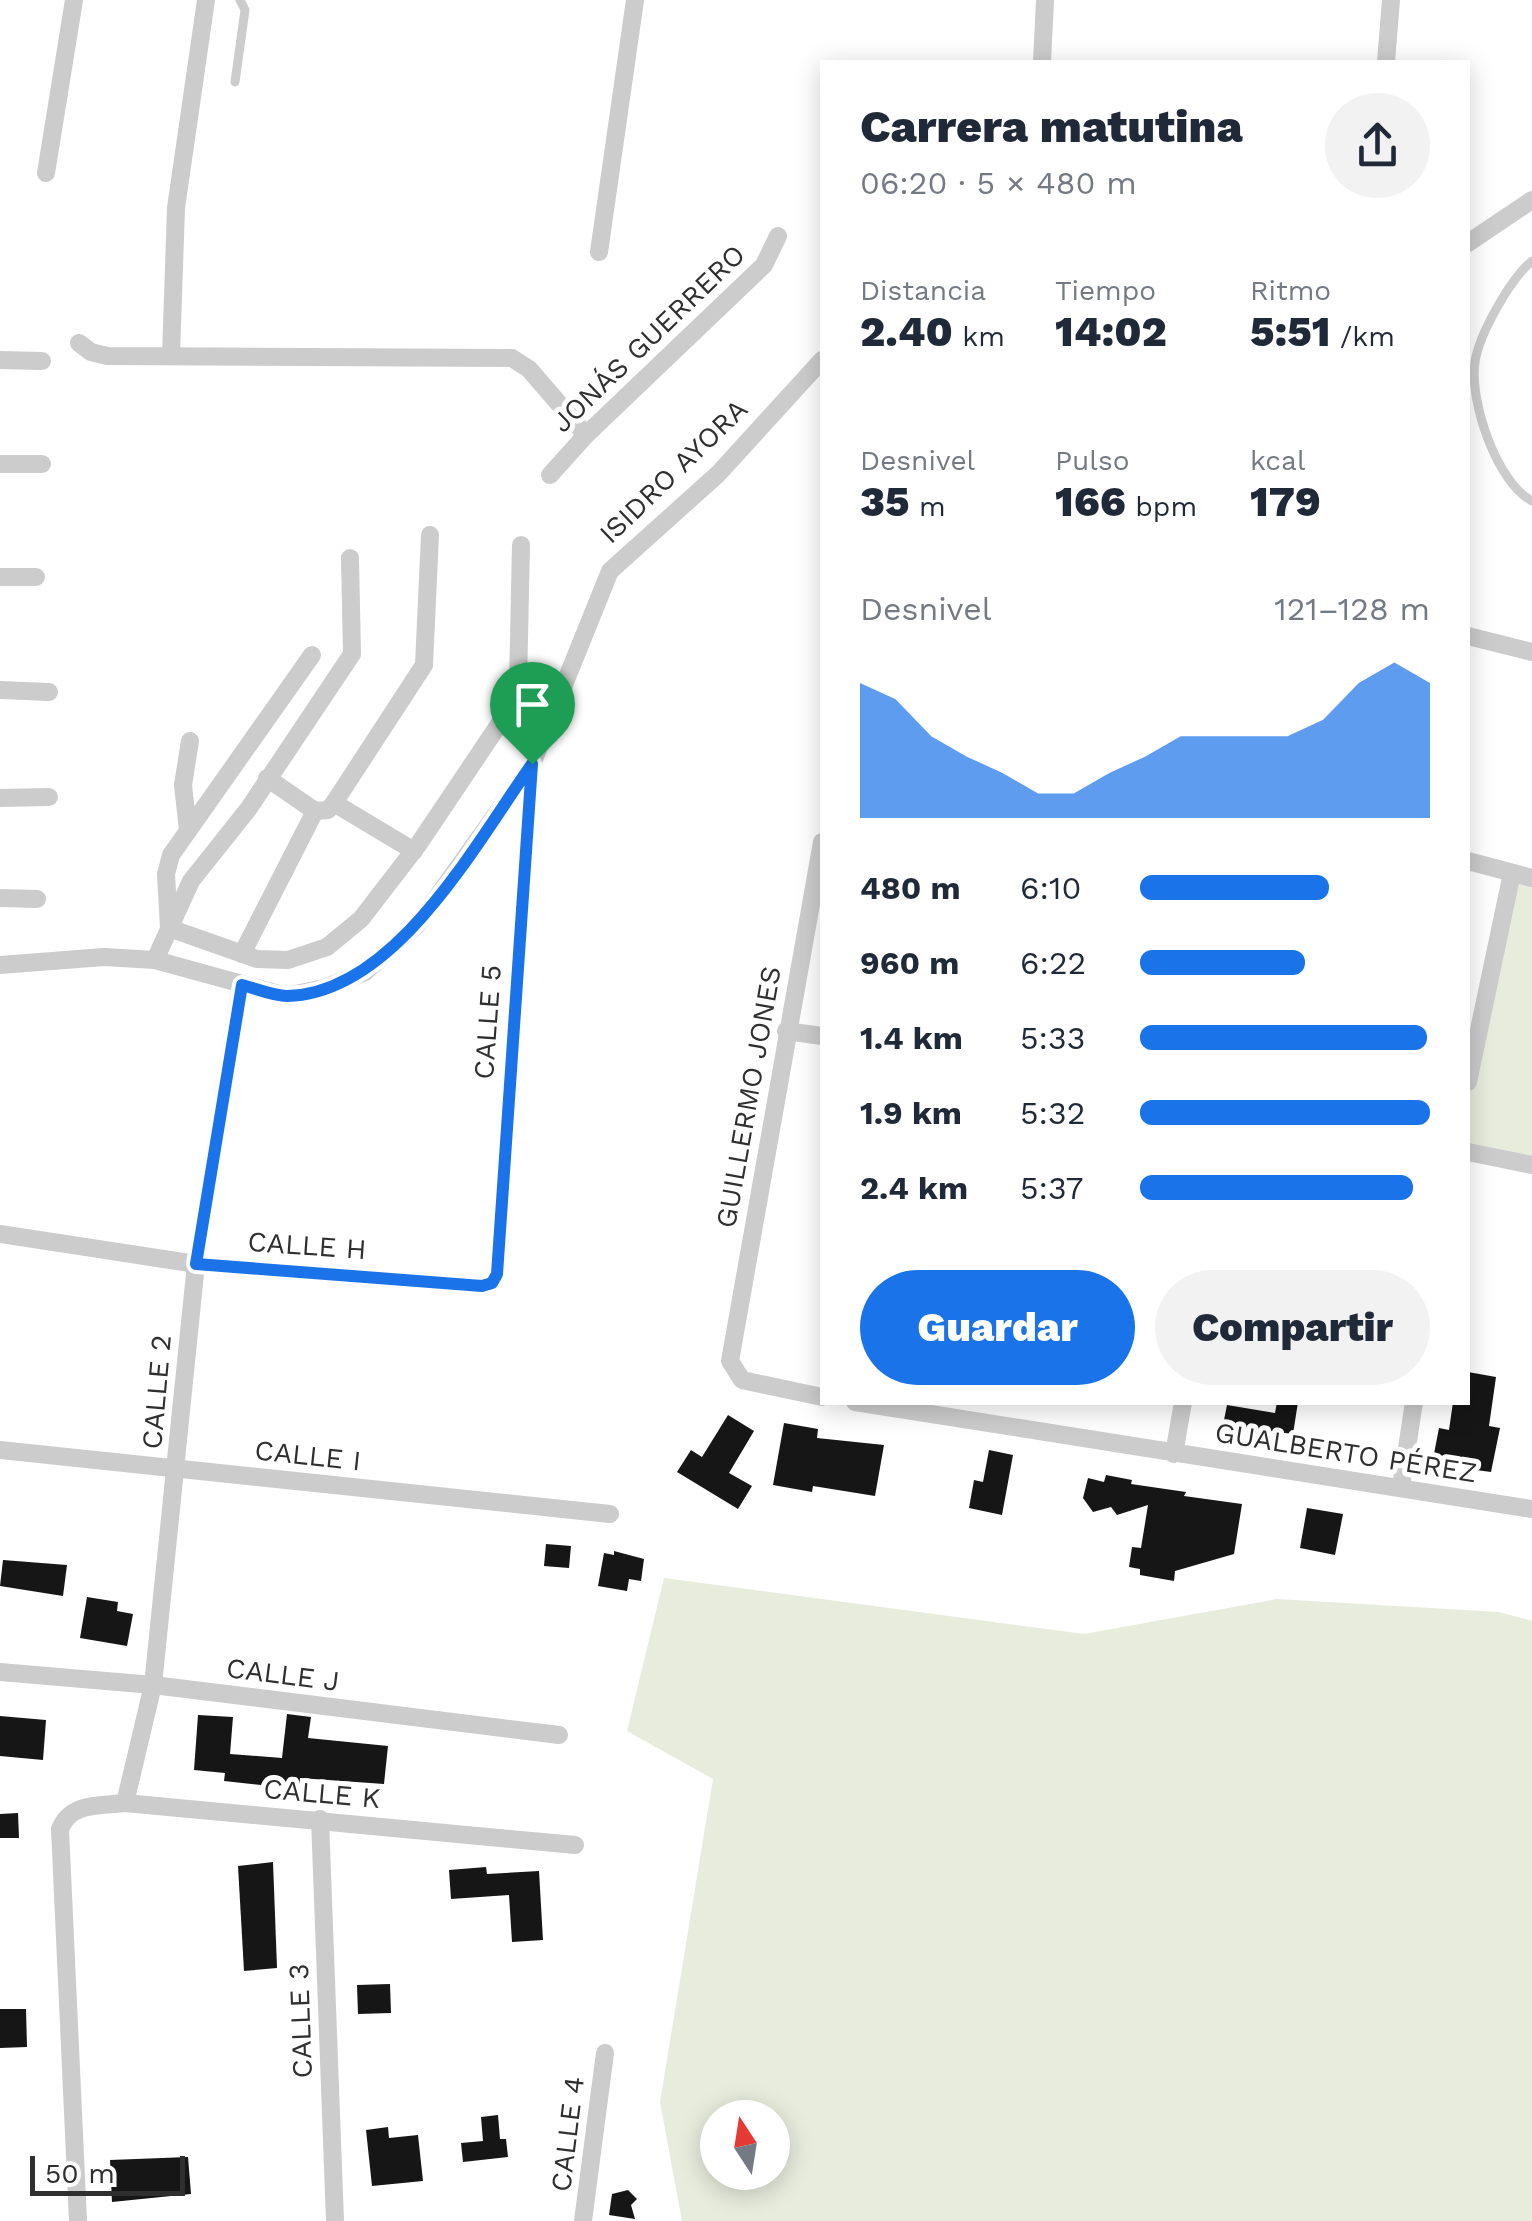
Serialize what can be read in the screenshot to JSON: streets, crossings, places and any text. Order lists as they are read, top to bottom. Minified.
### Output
{"streets":{"street":["JONÁS GUERRERO","ISIDRO AYORA","CALLE 5","GUILLERMO JONES","CALLE H","CALLE 2","GUALBERTO PÉREZ","CALLE I","CALLE J","CALLE K","CALLE 3","CALLE 4"]},"crossings":[["ISIDRO AYORA","CALLE 5"],["ISIDRO AYORA","CALLE 2"],["CALLE 5","CALLE H"],["CALLE H","CALLE 2"],["CALLE 2","CALLE I"],["CALLE 2","CALLE J"],["CALLE 2","CALLE K"],["CALLE K","CALLE 3"]],"scale_bar":"50 m","north":"top","page":{"heading":["Carrera matutina","06:20 · 5 × 480 m"],"stats":[["Distancia","2.40 km"],["Tiempo","14:02"],["Ritmo","5:51 /km"],["Desnivel","35 m"],["Pulso","166 bpm"],["kcal","179"]],"chart":["Desnivel","121–128 m"],"list":[{"name":"480 m","note":"6:10"},{"name":"960 m","note":"6:22"},{"name":"1.4 km","note":"5:33"},{"name":"1.9 km","note":"5:32"},{"name":"2.4 km","note":"5:37"}],"buttons":["Guardar","Compartir"],"scale":"50 m"}}
